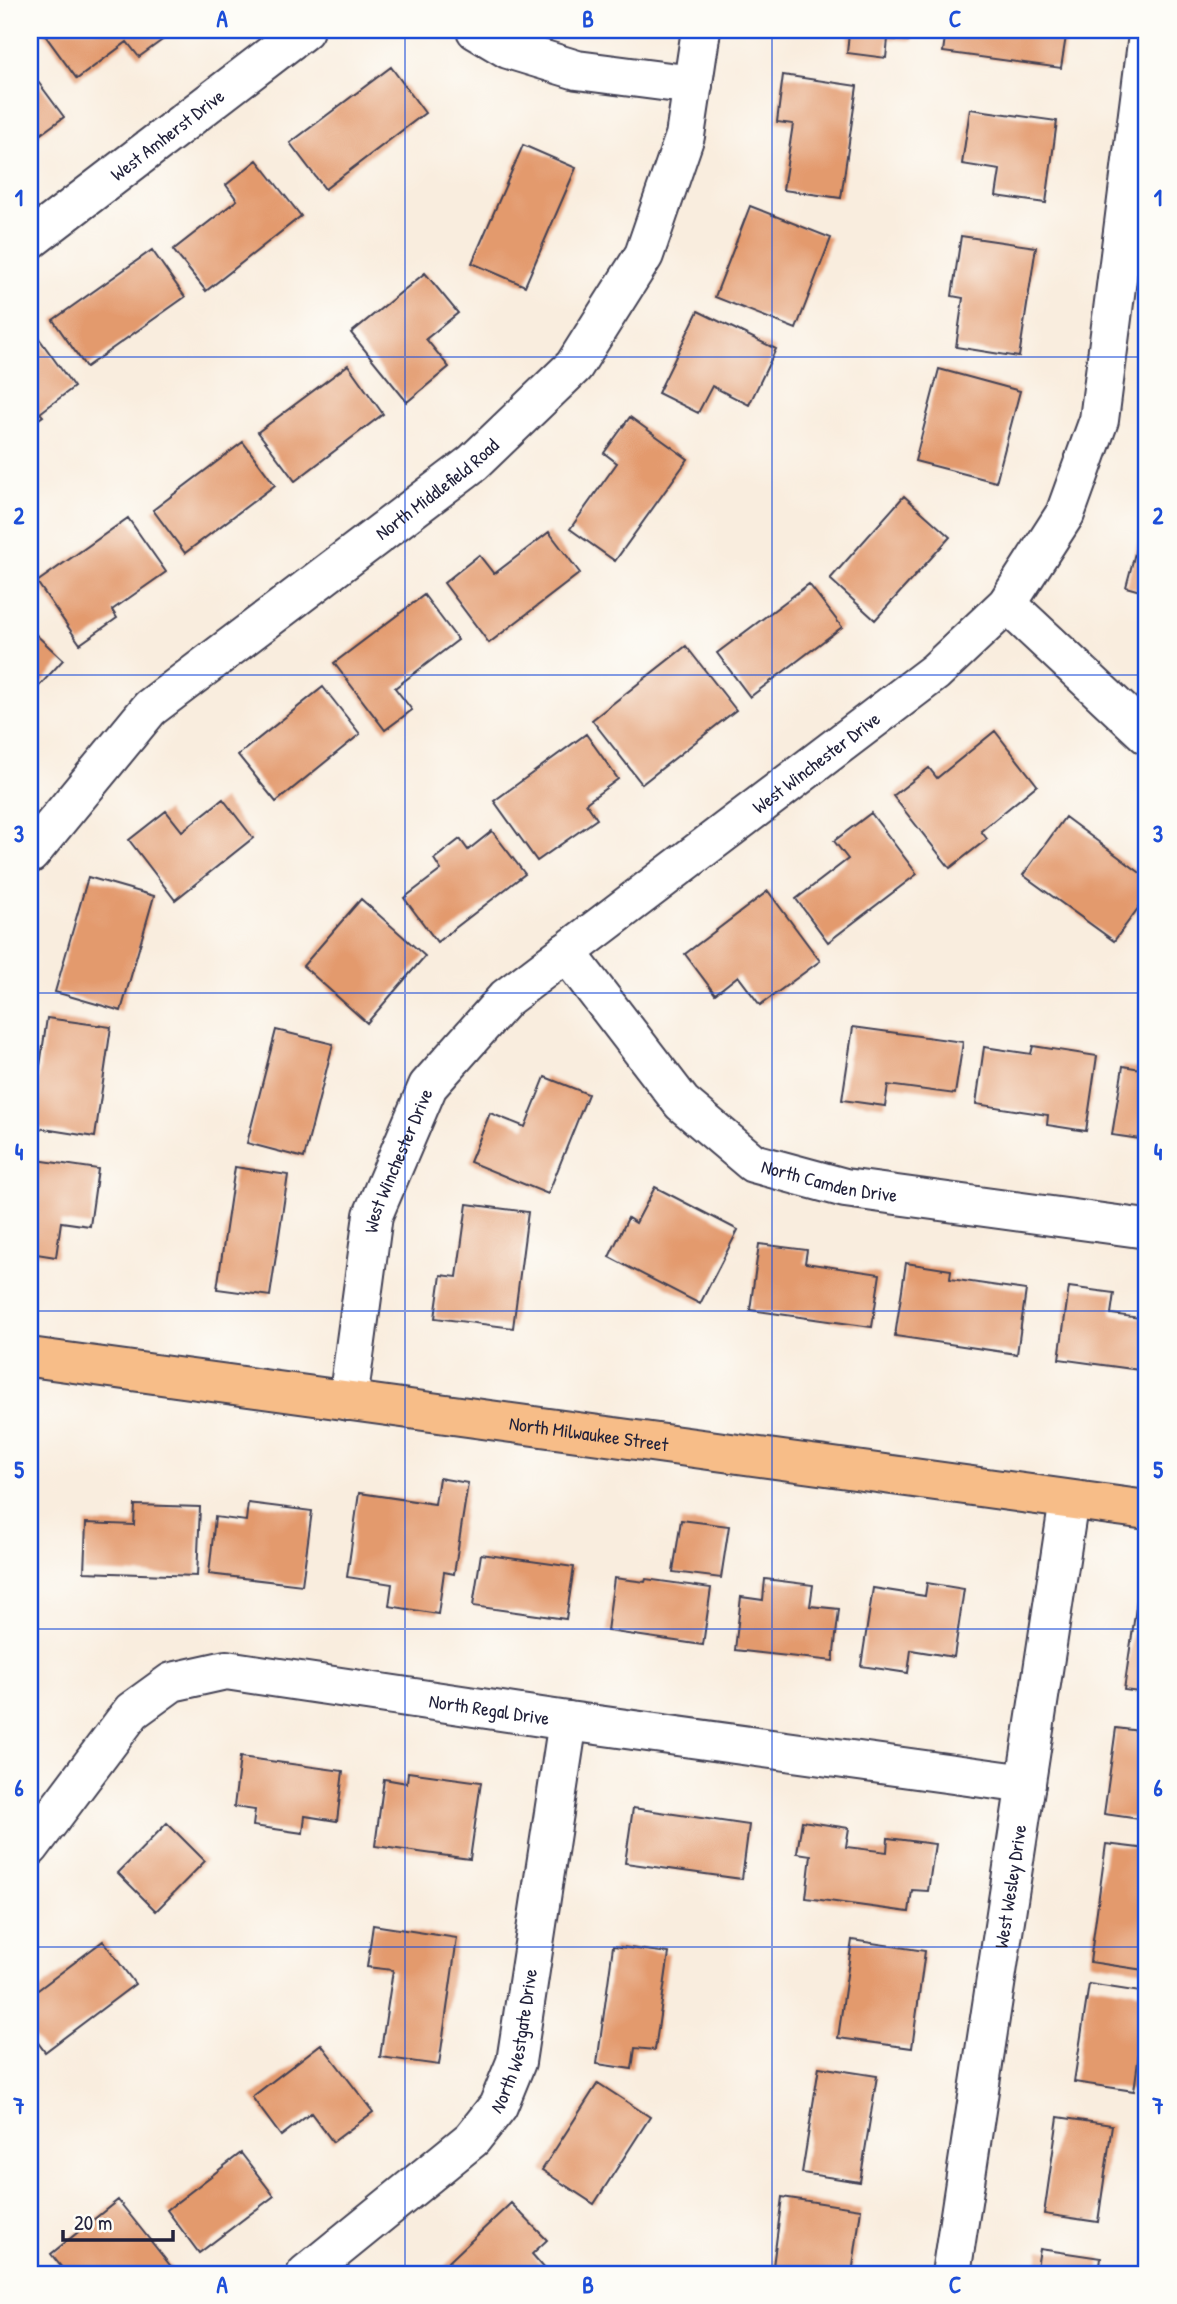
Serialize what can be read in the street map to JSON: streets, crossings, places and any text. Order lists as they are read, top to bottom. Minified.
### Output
{"streets":{"main road":["North Milwaukee Street"],"street":["West Amherst Drive","North Middlefield Road","West Winchester Drive","North Camden Drive","North Regal Drive","West Wesley Drive","North Westgate Drive"]},"crossings":[["West Winchester Drive","North Camden Drive"],["West Winchester Drive","North Milwaukee Street"],["North Milwaukee Street","West Wesley Drive"],["North Regal Drive","West Wesley Drive"],["North Regal Drive","North Westgate Drive"]],"scale_bar":"20 m","grid":{"columns":["A","B","C"],"rows":["1","2","3","4","5","6","7"]}}
